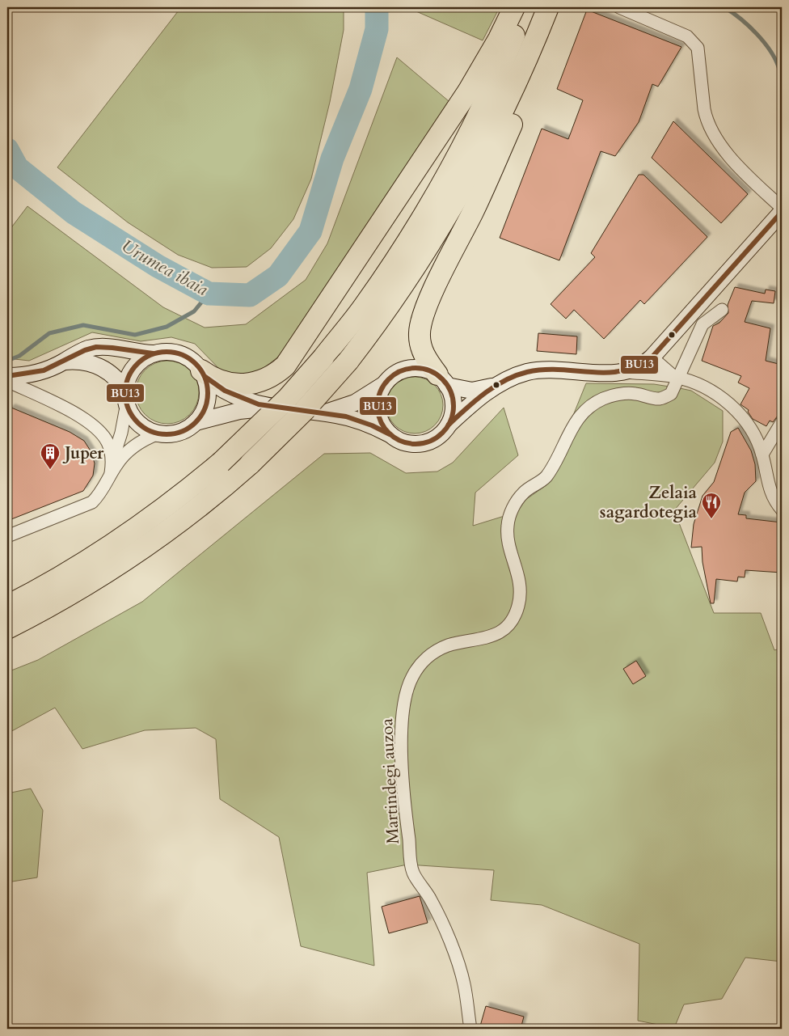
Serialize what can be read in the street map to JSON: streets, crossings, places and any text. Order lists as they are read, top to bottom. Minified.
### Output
{"streets":{"street":["Martindegi auzoa"]},"water":["Urumea ibaia"],"places":{"building":["Juper"],"restaurant":["Zelaia sagardotegia"]},"lines":["transit line BU13"]}
